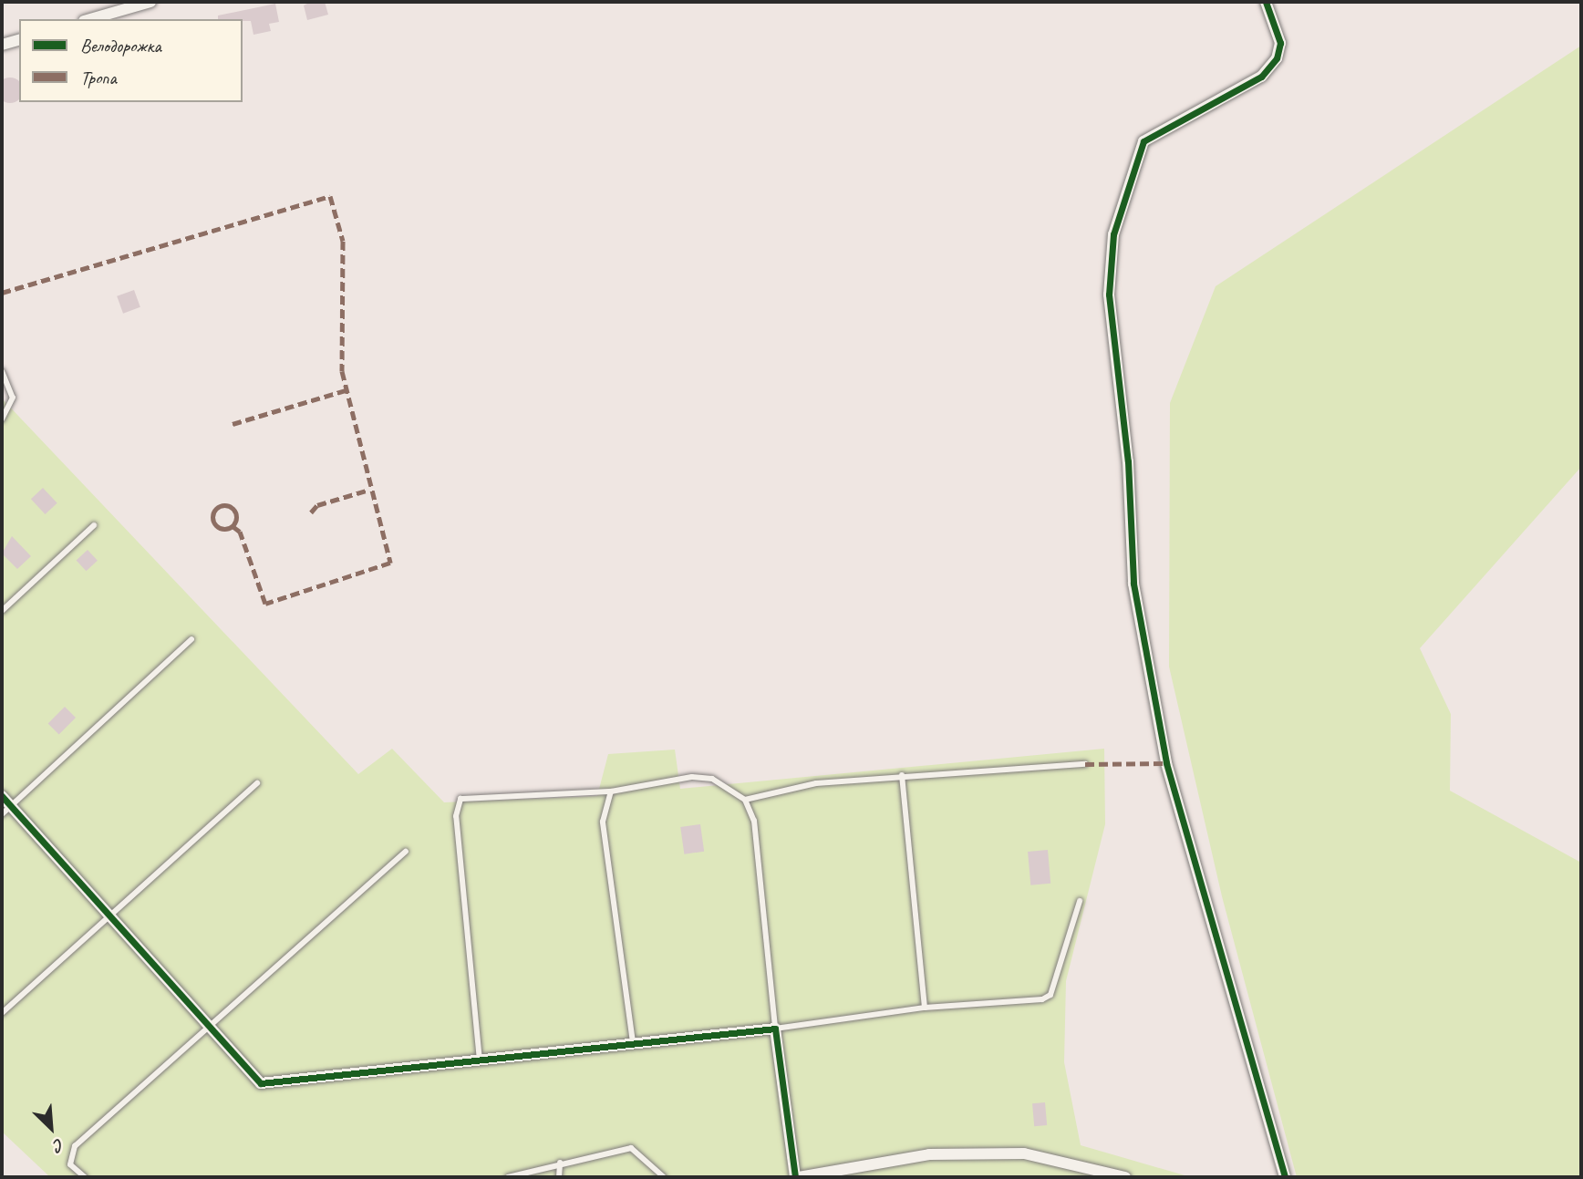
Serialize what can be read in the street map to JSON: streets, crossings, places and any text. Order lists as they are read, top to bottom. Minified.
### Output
{"legend":["Велодорожка","Тропа"],"north":"bottom right"}
